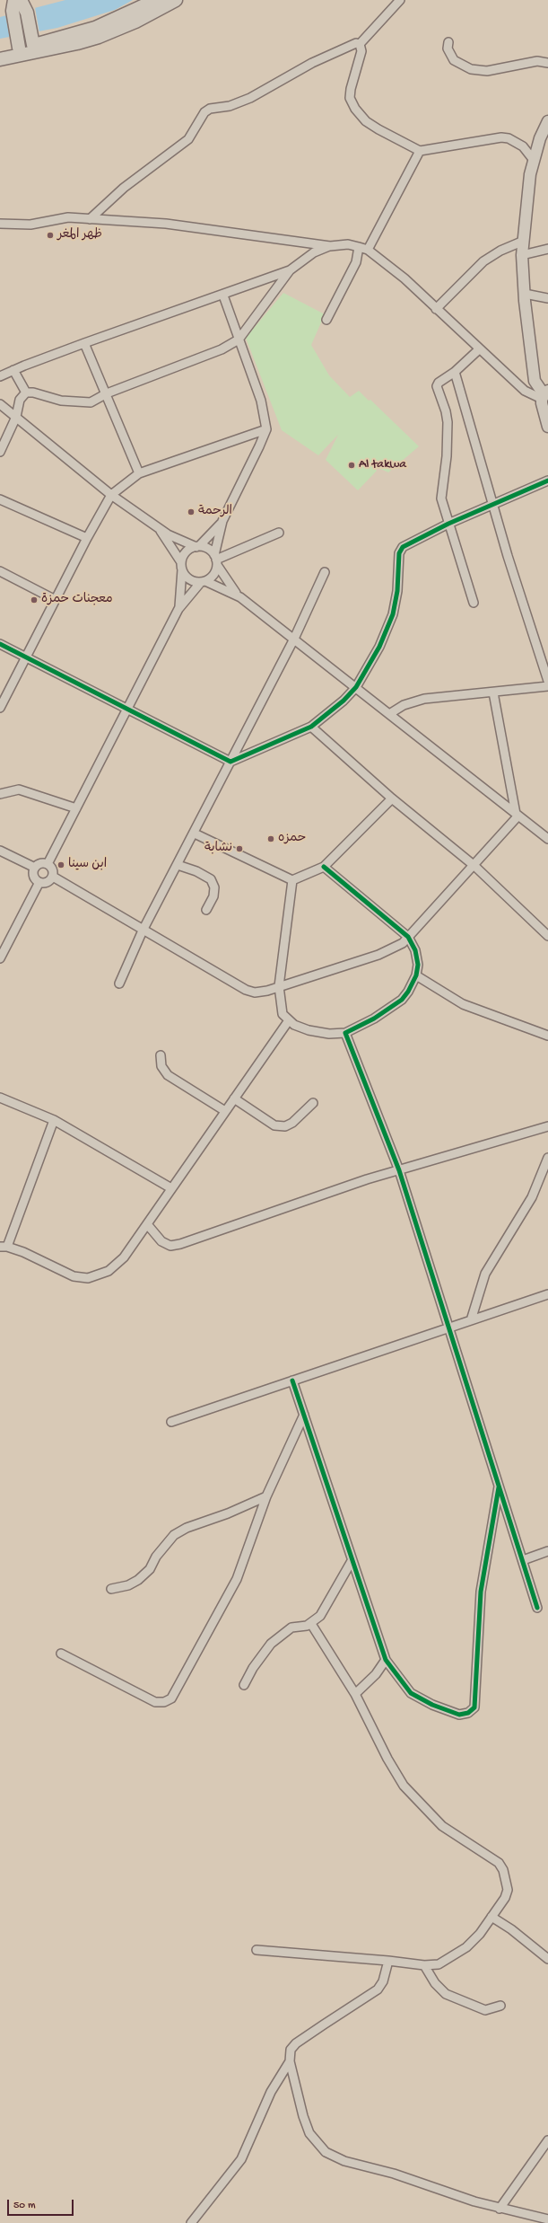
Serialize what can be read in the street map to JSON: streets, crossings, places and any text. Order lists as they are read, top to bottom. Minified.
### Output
{"places":["ظهر المغر","Al takwa","الرحمة","معجنات حمزة","حمزه","نشابة","ابن سينا"],"scale_bar":"50 m"}
